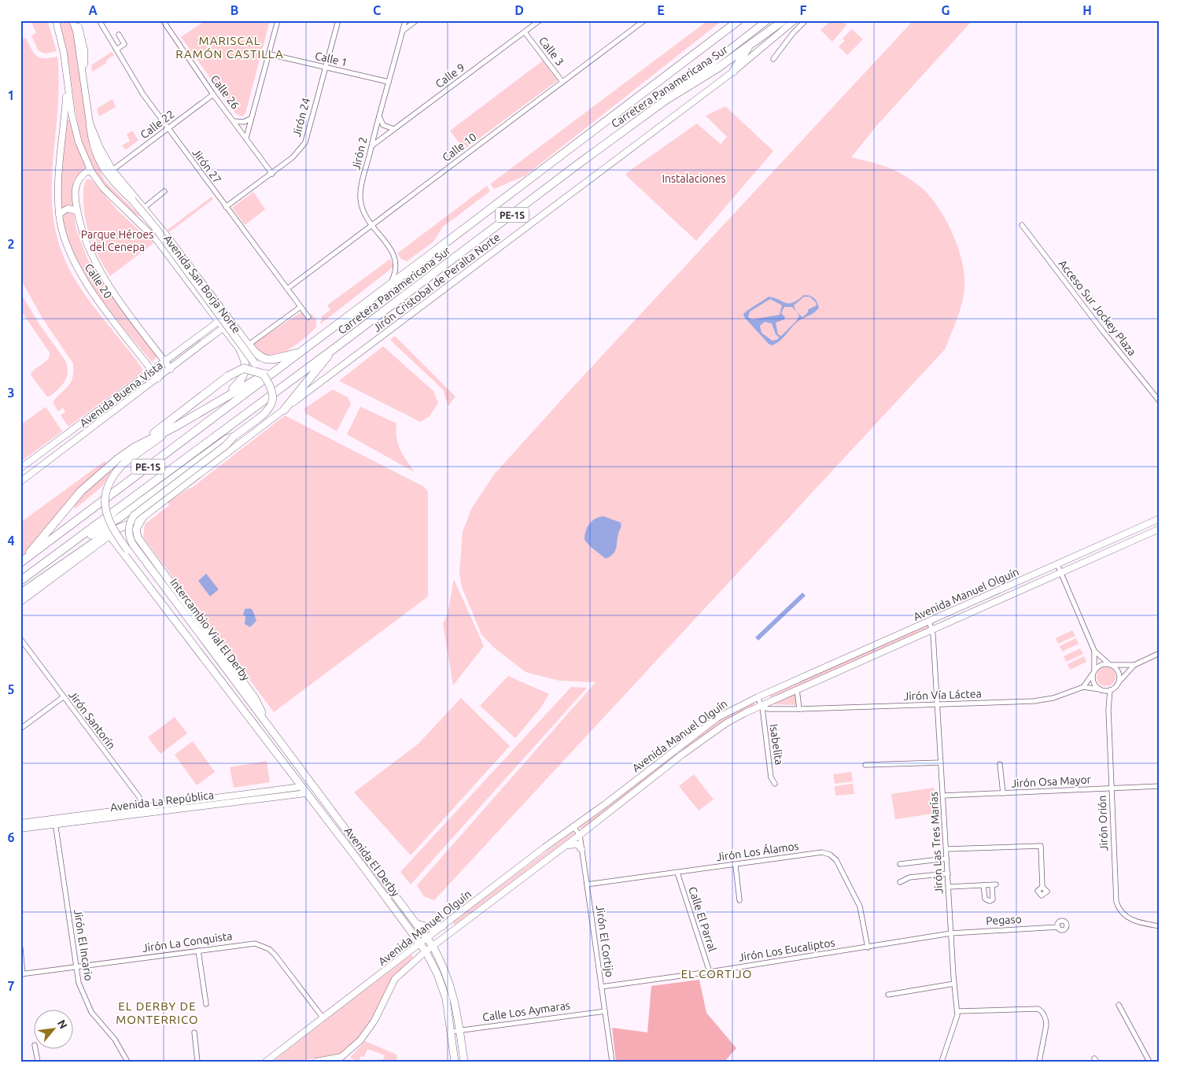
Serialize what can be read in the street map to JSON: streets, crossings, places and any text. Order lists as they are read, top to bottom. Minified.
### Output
{"streets":{"highway":["Carretera Panamericana Sur","PE-1S"],"main road":["Intercambio Vial El Derby","Avenida El Derby"],"street":["Calle 3","Calle 1","Calle 9","Calle 26","Jirón 24","Calle 22","Calle 10","Jirón 2","Jirón 27","Calle 20","Jirón Cristobal de Peralta Norte","Avenida San Borja Norte","Acceso Sur Jockey Plaza","Avenida Buena Vista","Avenida Manuel Olguín","Jirón Vía Láctea","Jirón Santorín","Isabelita","Jirón Osa Mayor","Avenida La República","Jirón Orión","Jirón Las Tres Marías","Jirón Los Álamos","Calle El Parral","Pegaso","Jirón El Cortijo","Jirón La Conquista","Jirón El Incario","Jirón Los Eucaliptos","Calle Los Aymaras"]},"crossings":[["Calle 3","Calle 9"],["Calle 3","Calle 10"],["Calle 1","Jirón 24"],["Calle 1","Jirón 2"],["Calle 9","Jirón 2"],["Carretera Panamericana Sur","Jirón 2"],["Carretera Panamericana Sur","PE-1S"],["Calle 26","Jirón 24"],["Calle 26","Calle 22"],["Jirón 24","Jirón 27"],["Calle 22","Jirón 27"],["Calle 22","Avenida San Borja Norte"],["Calle 10","Jirón 2"],["Calle 10","Jirón 27"],["Calle 20","Avenida San Borja Norte"],["Calle 20","Avenida Buena Vista"],["Avenida San Borja Norte","Avenida Buena Vista"],["Avenida Manuel Olguín","Jirón Vía Láctea"],["Avenida Manuel Olguín","Isabelita"],["Avenida Manuel Olguín","Jirón Las Tres Marías"],["Avenida Manuel Olguín","Avenida El Derby"],["Avenida Manuel Olguín","Jirón El Cortijo"],["Avenida Manuel Olguín","Jirón La Conquista"],["Intercambio Vial El Derby","Avenida El Derby"],["Jirón Vía Láctea","Isabelita"],["Jirón Vía Láctea","Jirón Orión"],["Jirón Vía Láctea","Jirón Las Tres Marías"],["Jirón Santorín","Avenida La República"],["Jirón Osa Mayor","Jirón Orión"],["Jirón Osa Mayor","Jirón Las Tres Marías"],["Avenida La República","Avenida El Derby"],["Avenida La República","Jirón El Incario"],["Jirón Las Tres Marías","Pegaso"],["Jirón Las Tres Marías","Jirón Los Eucaliptos"],["Jirón Los Álamos","Calle El Parral"],["Jirón Los Álamos","Jirón El Cortijo"],["Jirón Los Álamos","Jirón Los Eucaliptos"],["Avenida El Derby","Calle Los Aymaras"],["Calle El Parral","Jirón Los Eucaliptos"],["Pegaso","Jirón Los Eucaliptos"],["Jirón El Cortijo","Jirón Los Eucaliptos"],["Jirón El Cortijo","Calle Los Aymaras"],["Jirón La Conquista","Jirón El Incario"]],"districts":["MARISCAL RAMÓN CASTILLA","EL CORTIJO","EL DERBY DE MONTERRICO"],"parks":["Instalaciones","Parque Héroes del Cenepa"],"north":"top right","grid":{"columns":["A","B","C","D","E","F","G","H"],"rows":["1","2","3","4","5","6","7"]}}
